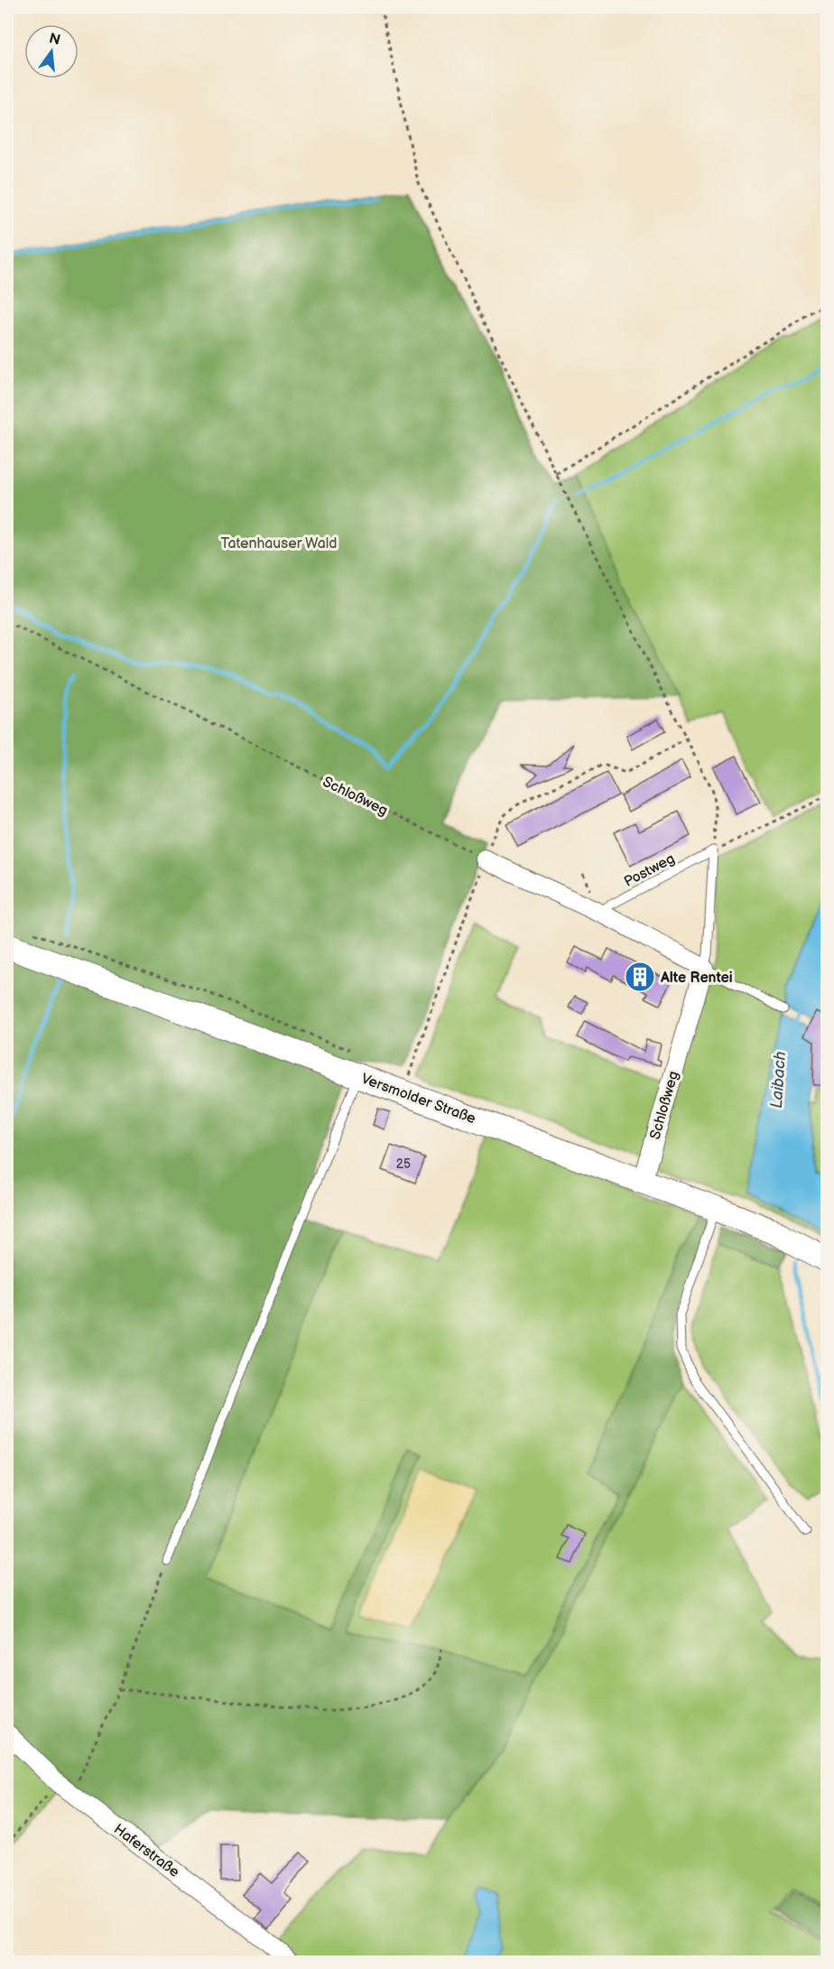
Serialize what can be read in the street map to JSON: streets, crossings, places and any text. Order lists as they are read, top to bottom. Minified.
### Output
{"streets":{"main road":["Versmolder Straße"],"street":["Schloßweg","Haferstraße"],"lane":["Postweg"]},"crossings":[["Schloßweg","Versmolder Straße"]],"water":["Laibach"],"parks":["Tatenhauser Wald"],"places":{"building":["Alte Rentei"]},"house_numbers":["25"],"north":"top"}
